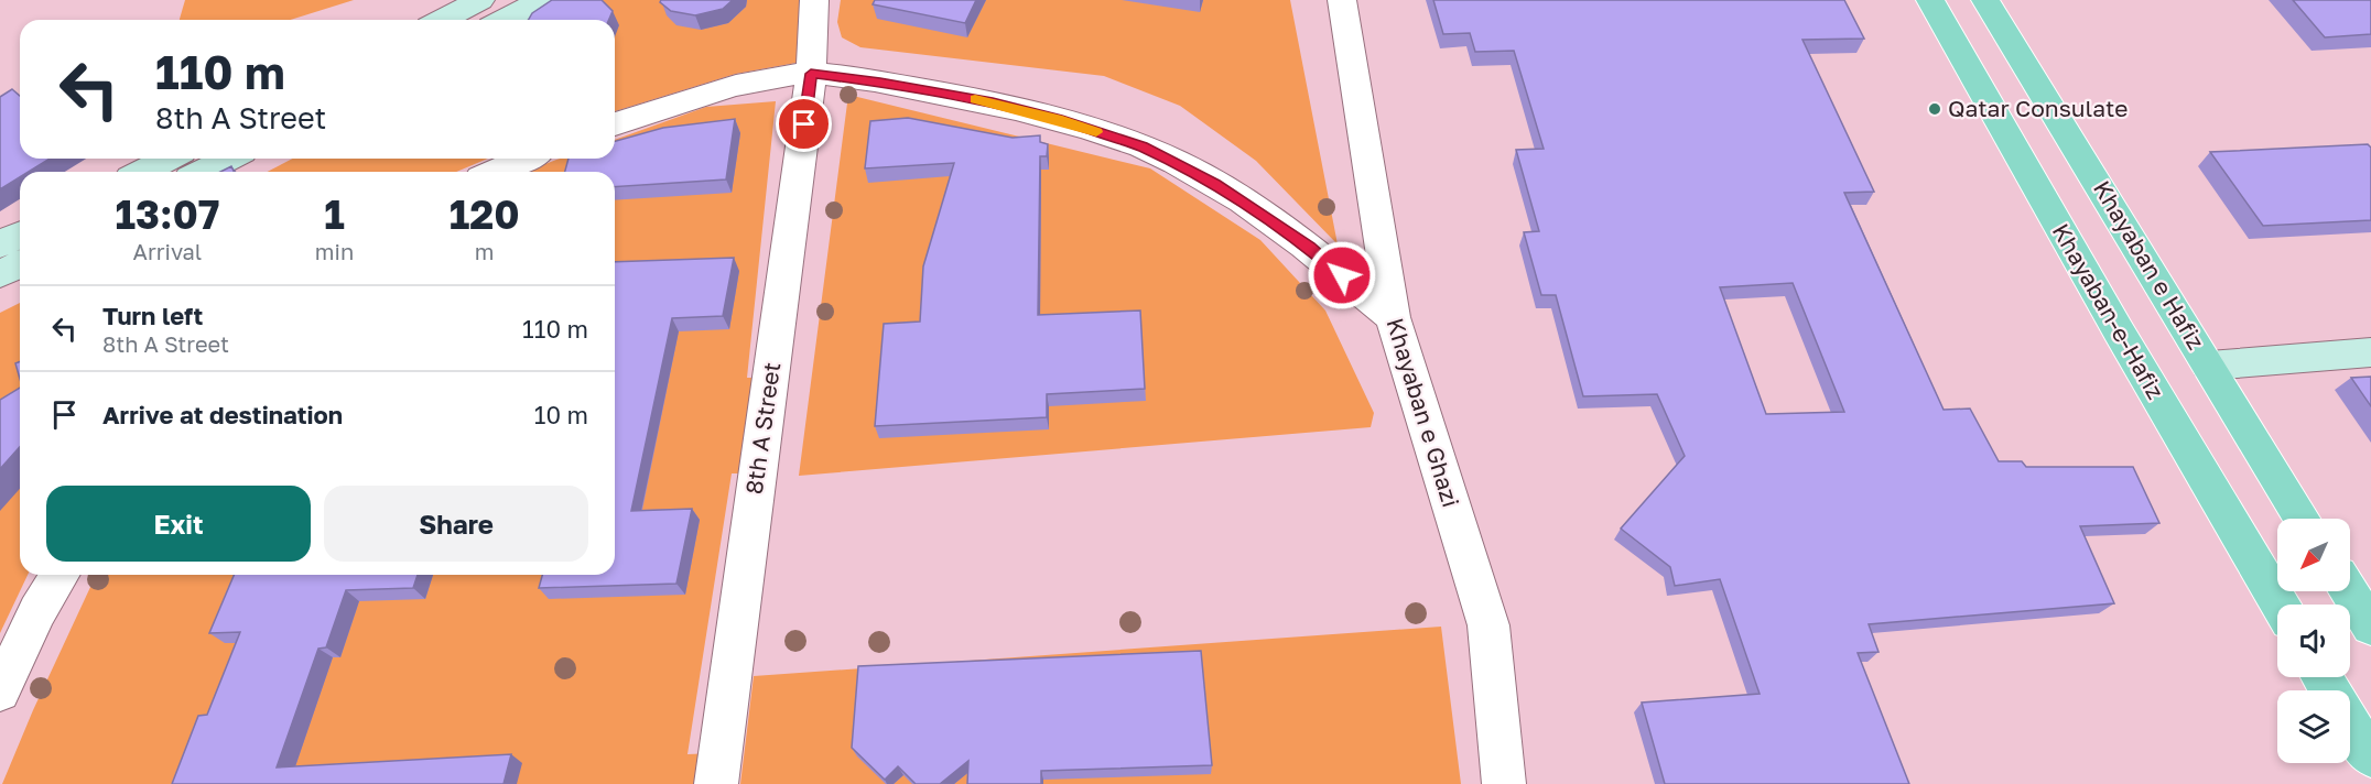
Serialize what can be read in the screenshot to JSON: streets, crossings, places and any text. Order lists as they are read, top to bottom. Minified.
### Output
{"streets":{"main road":["Khayaban e Hafiz","Khayaban-e-Hafiz"],"street":["Khayaban e Ghazi","8th A Street"]},"places":["Qatar Consulate"],"north":"bottom left","page":{"turn":["110 m","8th A Street"],"eta":["13:07","Arrival","1","min","120","m"],"list":[{"name":"Turn left","note":"8th A Street","value":"110 m"},{"name":"Arrive at destination","value":"10 m"}],"buttons":["Exit","Share"]}}
